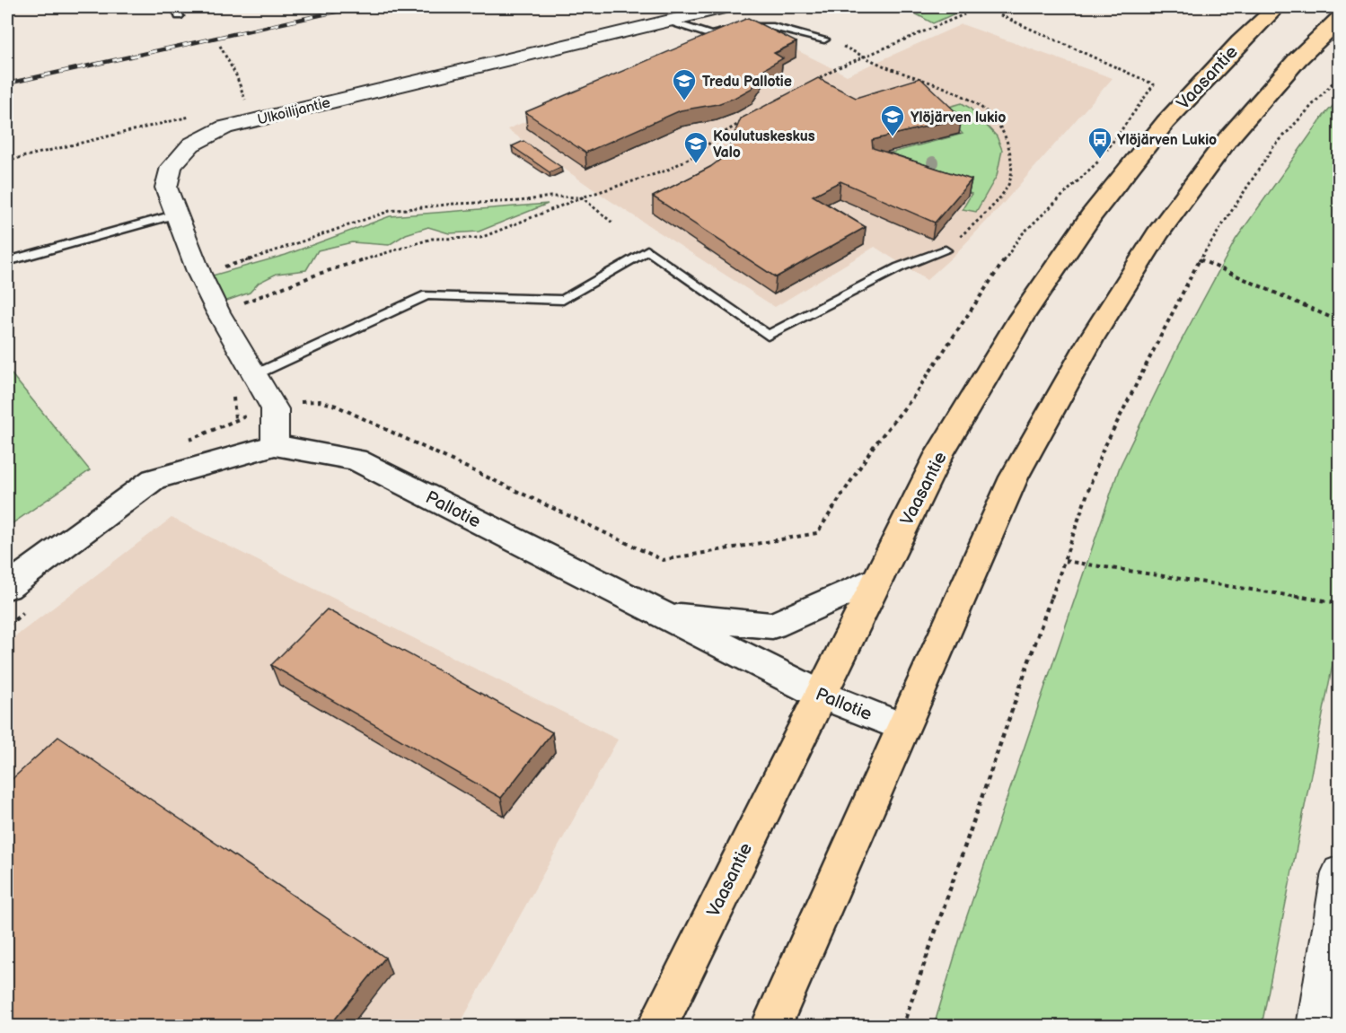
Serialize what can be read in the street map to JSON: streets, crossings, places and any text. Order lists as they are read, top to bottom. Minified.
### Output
{"streets":{"highway":["Vaasantie"],"street":["Ulkoilijantie","Pallotie"]},"crossings":[["Vaasantie","Pallotie"],["Ulkoilijantie","Pallotie"]],"places":{"school or university":["Tredu Pallotie","Ylöjärven lukio","Koulutuskeskus Valo"],"bus stop":["Ylöjärven Lukio"]}}
